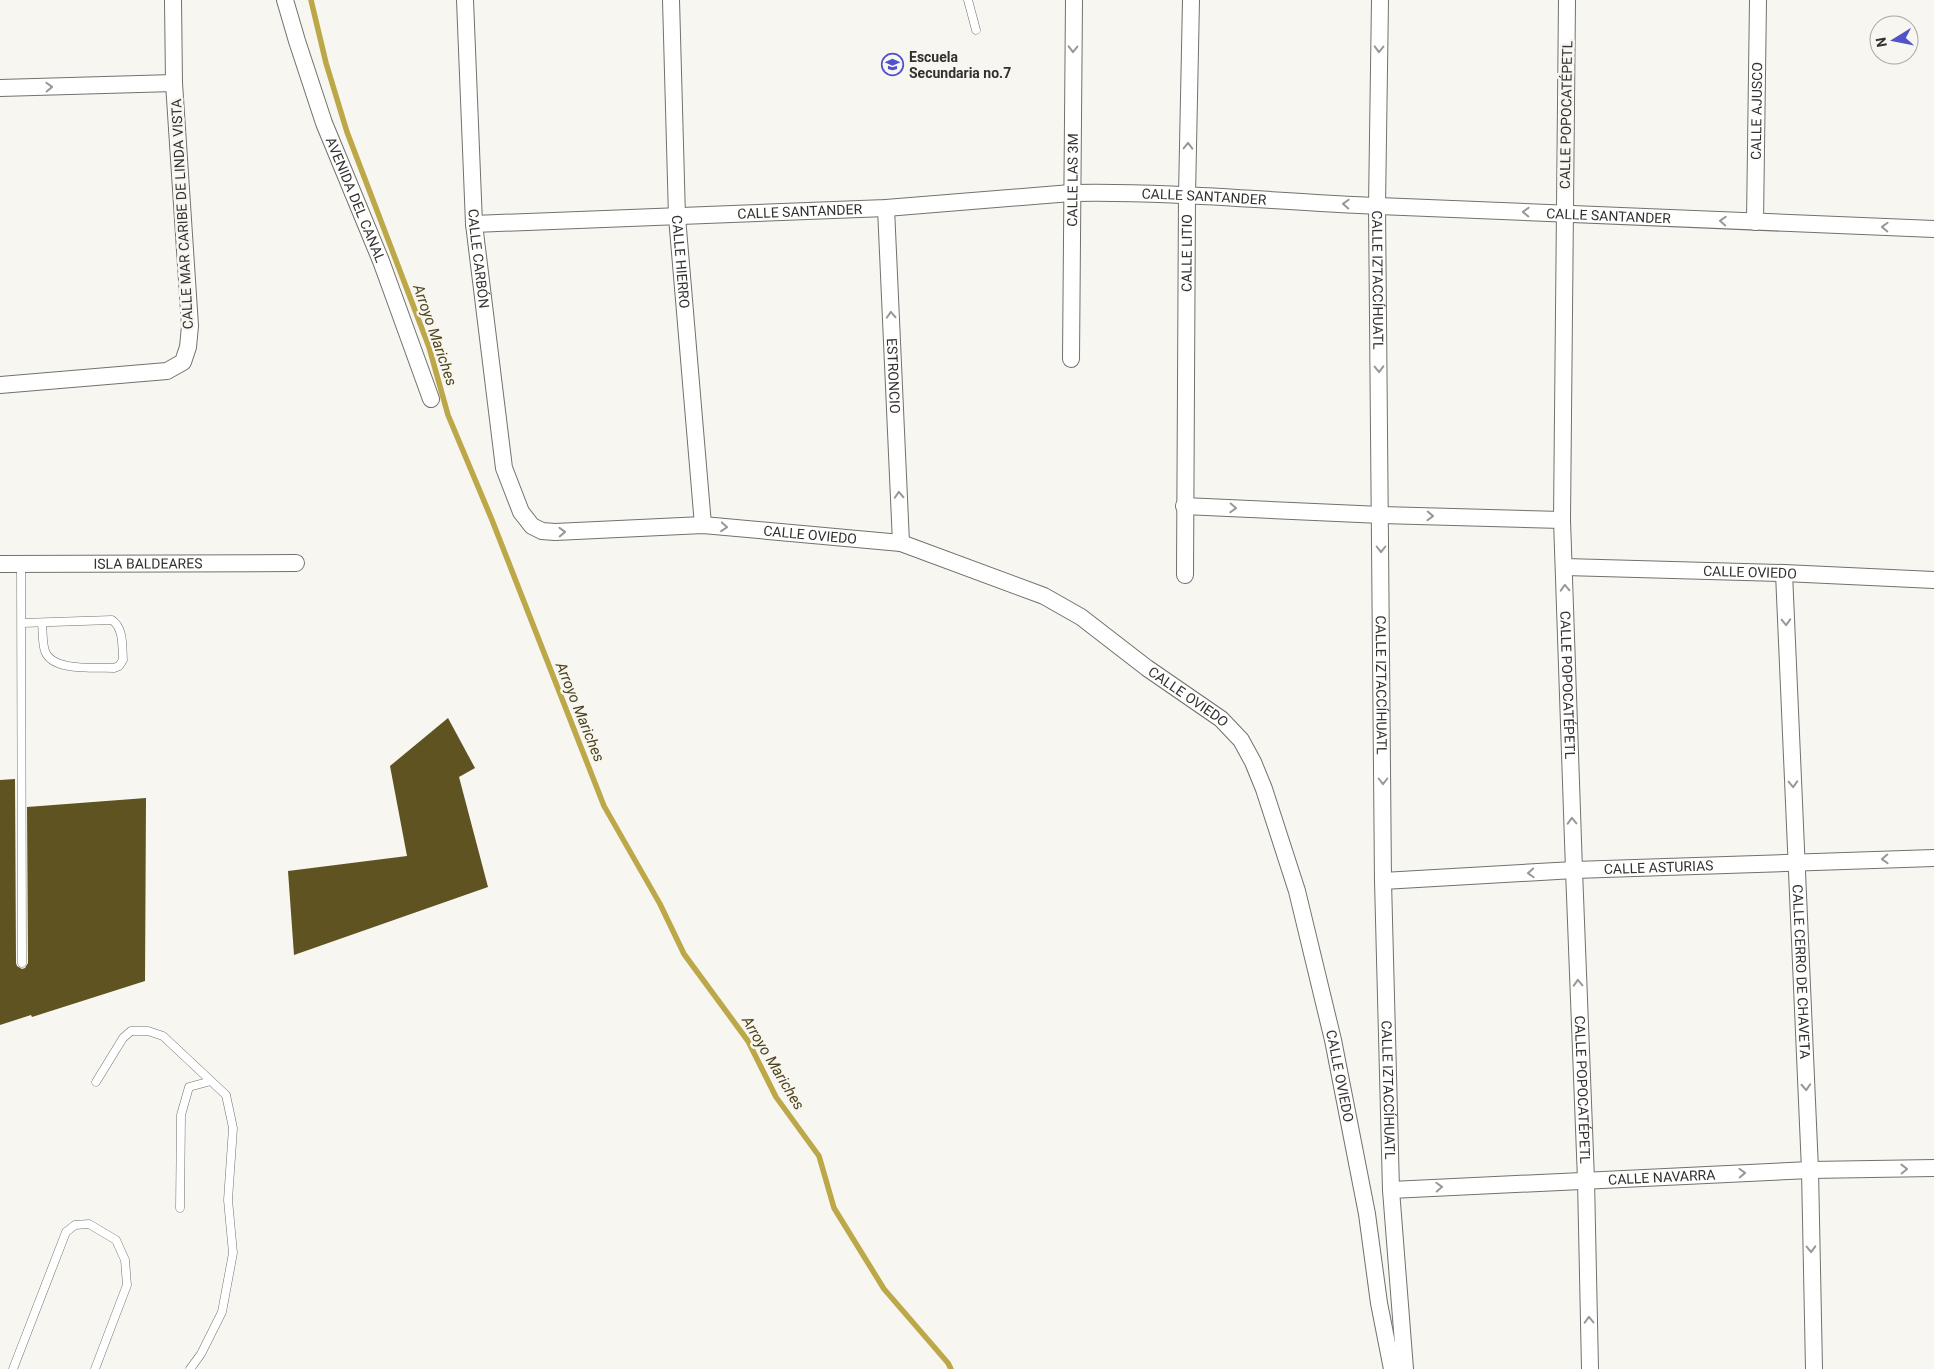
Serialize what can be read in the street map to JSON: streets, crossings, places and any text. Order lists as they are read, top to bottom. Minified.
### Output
{"streets":{"street":["CALLE AJUSCO","CALLE POPOCATÉPETL","CALLE LAS 3M","CALLE SANTANDER","AVENIDA DEL CANAL","CALLE MAR CARIBE DE LINDA VISTA","CALLE LITIO","CALLE CARBÓN","CALLE HIERRO","CALLE IZTACCÍHUATL","ESTRONCIO","CALLE OVIEDO","ISLA BALDEARES","CALLE ASTURIAS","CALLE CERRO DE CHAVETA","CALLE NAVARRA"]},"crossings":[["CALLE AJUSCO","CALLE SANTANDER"],["CALLE POPOCATÉPETL","CALLE SANTANDER"],["CALLE POPOCATÉPETL","CALLE OVIEDO"],["CALLE POPOCATÉPETL","CALLE ASTURIAS"],["CALLE POPOCATÉPETL","CALLE NAVARRA"],["CALLE LAS 3M","CALLE SANTANDER"],["CALLE SANTANDER","CALLE LITIO"],["CALLE SANTANDER","CALLE CARBÓN"],["CALLE SANTANDER","CALLE HIERRO"],["CALLE SANTANDER","CALLE IZTACCÍHUATL"],["CALLE SANTANDER","ESTRONCIO"],["CALLE CARBÓN","CALLE OVIEDO"],["CALLE HIERRO","CALLE OVIEDO"],["CALLE IZTACCÍHUATL","CALLE ASTURIAS"],["CALLE IZTACCÍHUATL","CALLE NAVARRA"],["ESTRONCIO","CALLE OVIEDO"],["CALLE OVIEDO","CALLE CERRO DE CHAVETA"],["CALLE ASTURIAS","CALLE CERRO DE CHAVETA"],["CALLE CERRO DE CHAVETA","CALLE NAVARRA"]],"one_way":["CALLE POPOCATÉPETL","CALLE LAS 3M","CALLE SANTANDER","CALLE IZTACCÍHUATL","ESTRONCIO","CALLE ASTURIAS","CALLE CERRO DE CHAVETA","CALLE NAVARRA"],"water":["Arroyo Mariches"],"places":{"school or university":["Escuela Secundaria no.7"]},"north":"left"}
